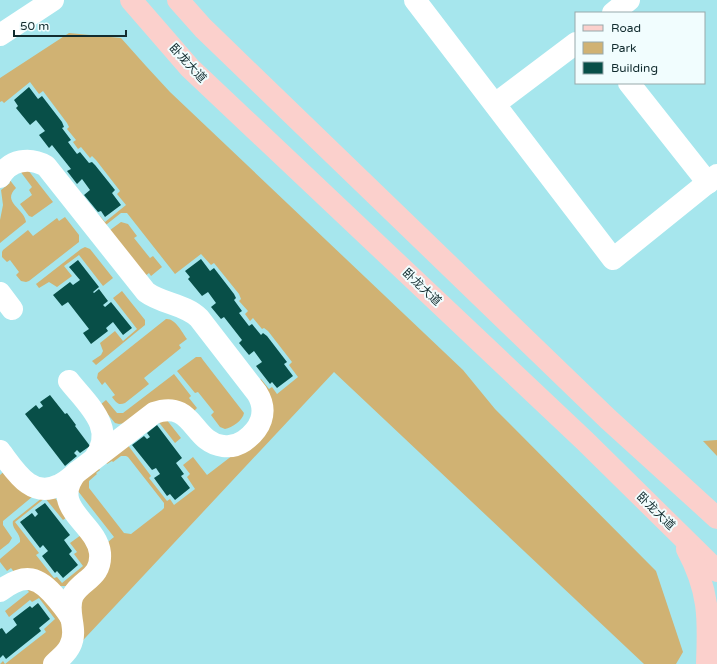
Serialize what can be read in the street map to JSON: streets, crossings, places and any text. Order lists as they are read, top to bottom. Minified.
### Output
{"streets":{"main road":["卧龙大道"]},"legend":["Road","Park","Building"],"scale_bar":"50 m"}
